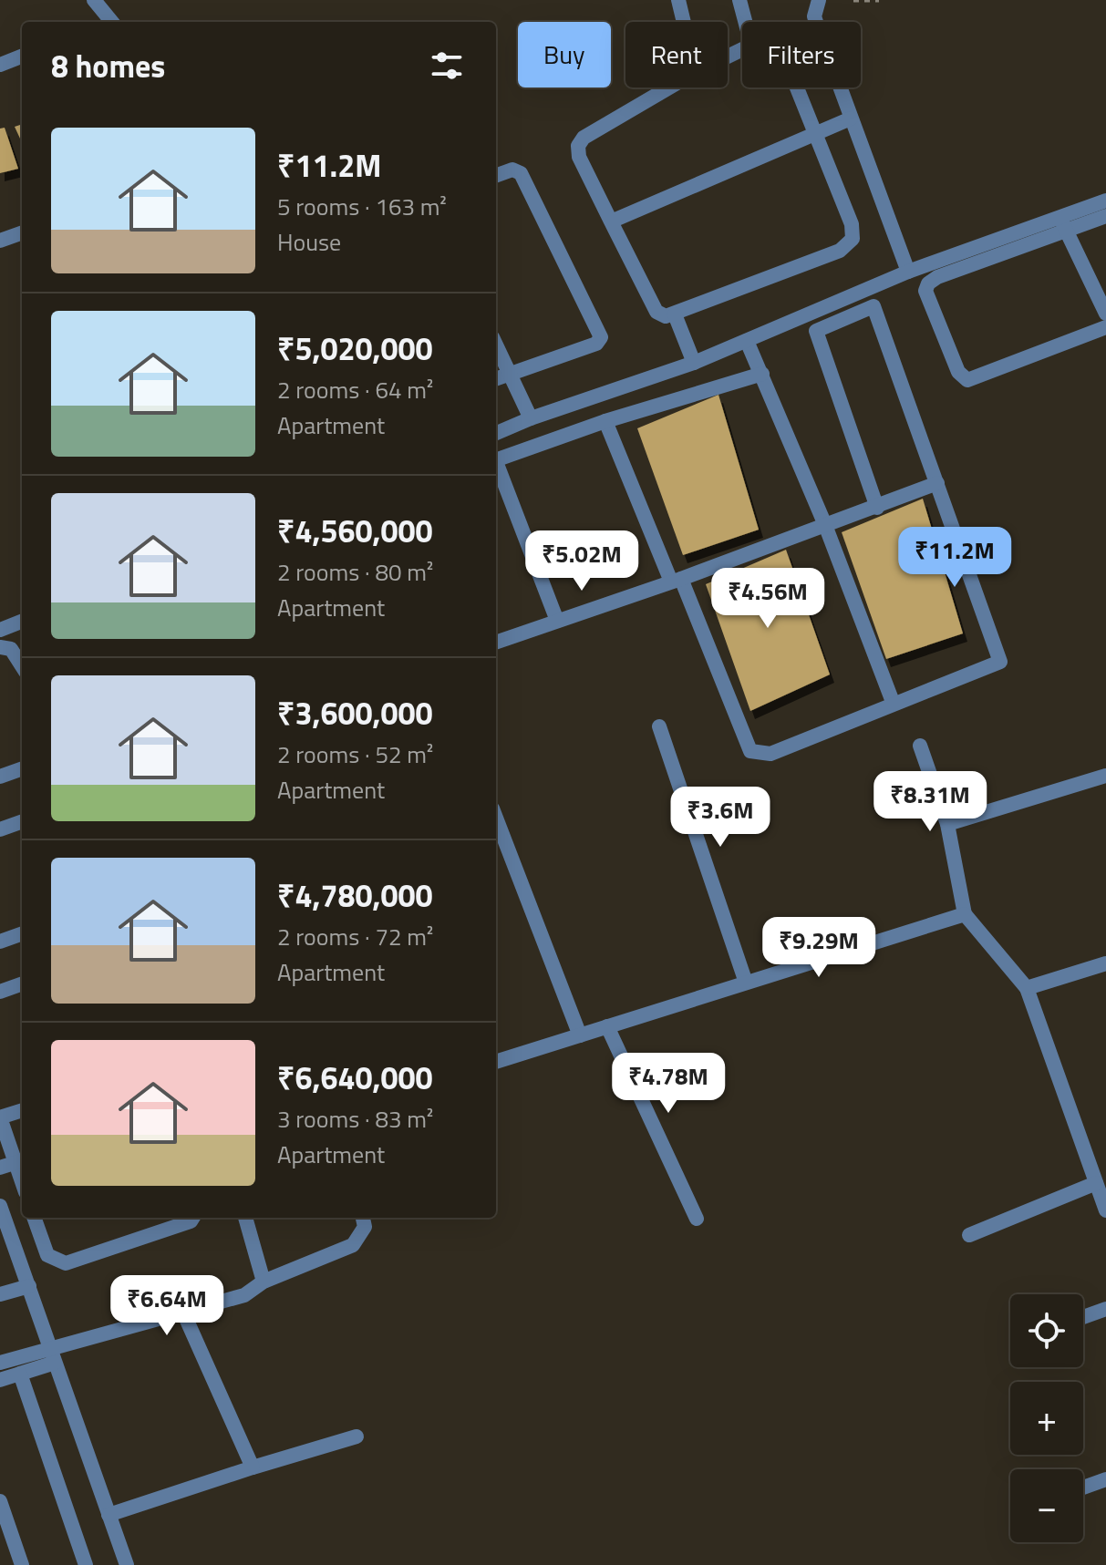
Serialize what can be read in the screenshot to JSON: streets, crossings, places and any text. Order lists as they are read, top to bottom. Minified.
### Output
{"page":{"chip":["Buy","Rent","Filters"],"heading":"8 homes","list":[{"name":"₹11.2M","note":"5 rooms · 163 m² · House"},{"name":"₹5,020,000","note":"2 rooms · 64 m² · Apartment"},{"name":"₹4,560,000","note":"2 rooms · 80 m² · Apartment"},{"name":"₹3,600,000","note":"2 rooms · 52 m² · Apartment"},{"name":"₹4,780,000","note":"2 rooms · 72 m² · Apartment"},{"name":"₹6,640,000","note":"3 rooms · 83 m² · Apartment"}],"price":["₹11.2M","₹5.02M","₹4.56M","₹8.31M","₹3.6M","₹9.29M","₹4.78M","₹6.64M"],"map_buttons":["+","−"]}}
